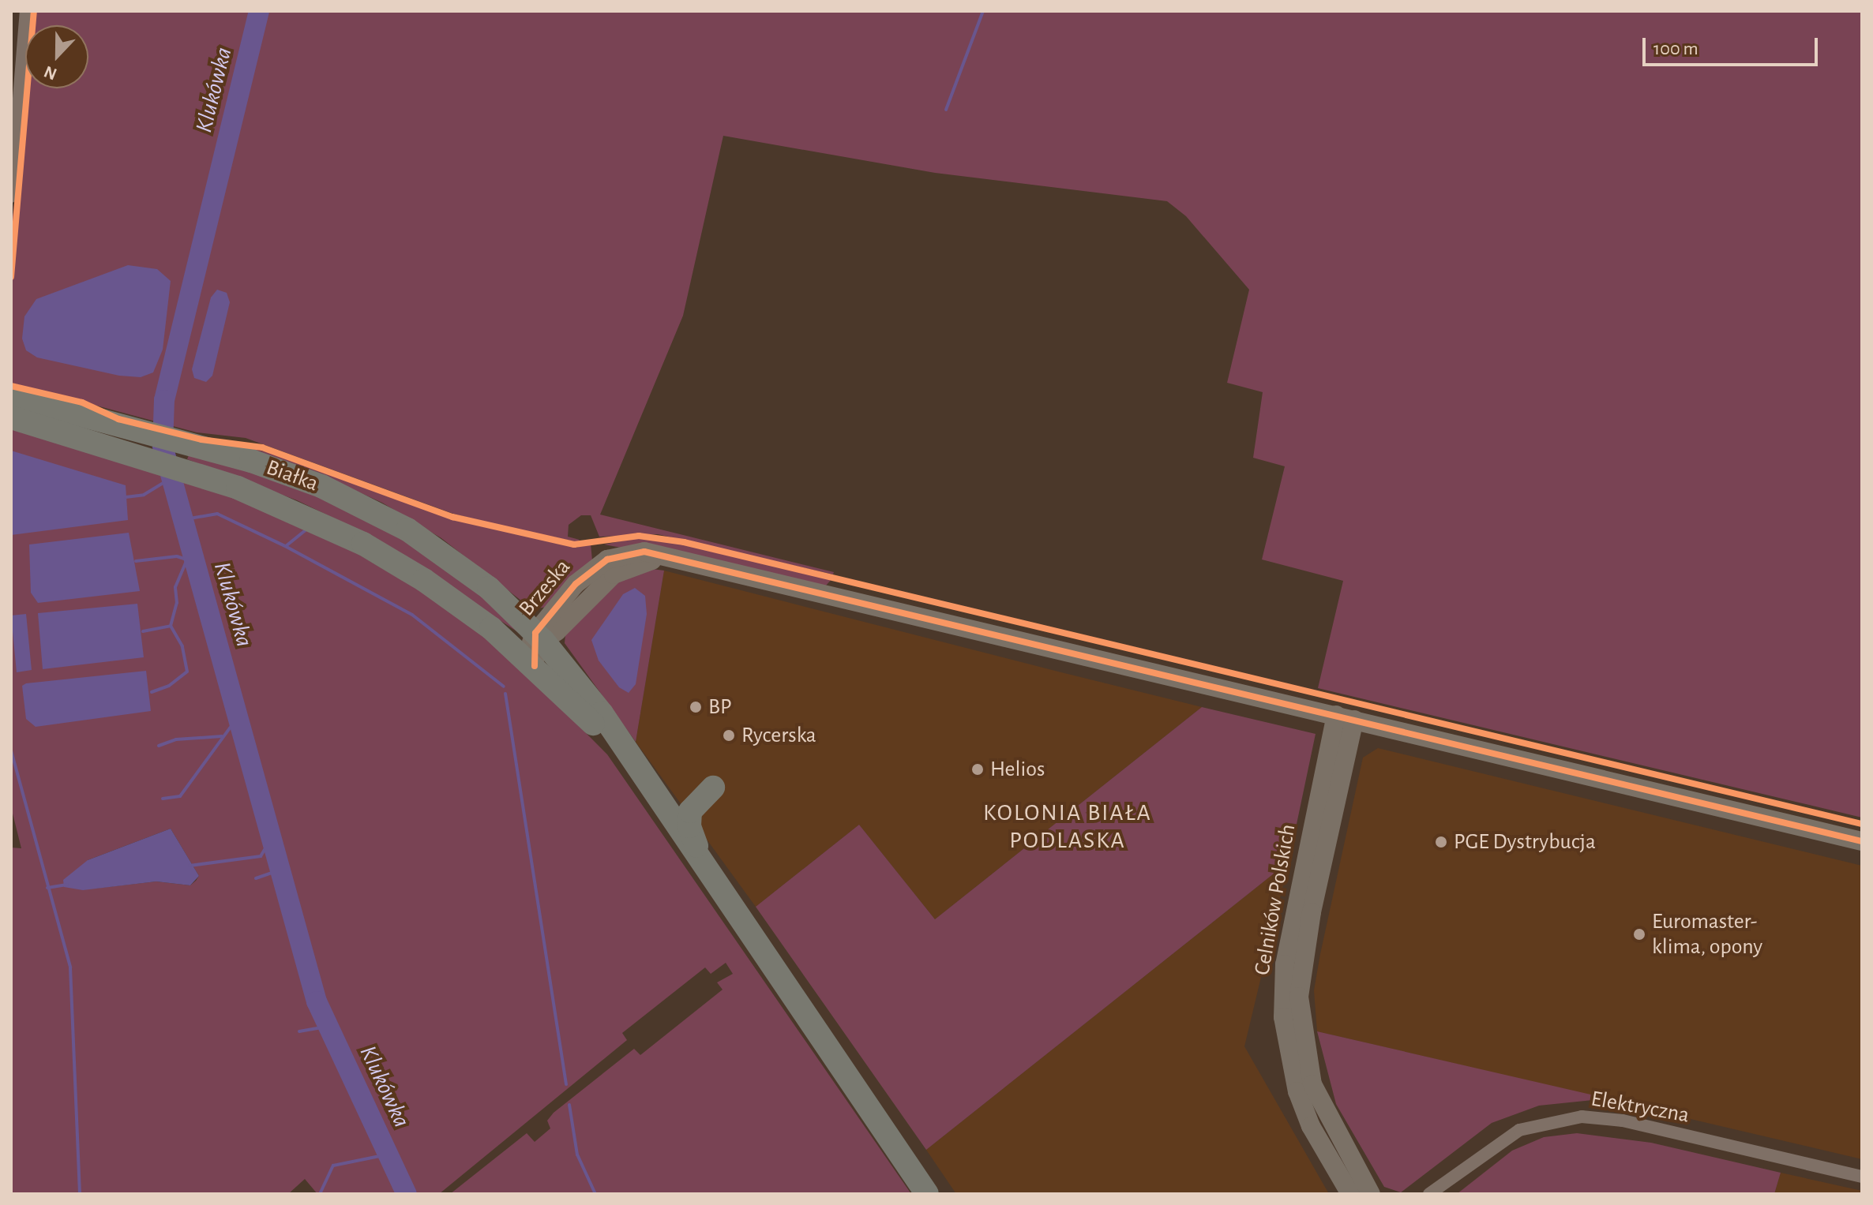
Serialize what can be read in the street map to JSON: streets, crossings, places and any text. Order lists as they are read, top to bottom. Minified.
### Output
{"streets":{"highway":["Białka"],"street":["Brzeska","Celników Polskich","Elektryczna"]},"crossings":[["Białka","Brzeska"],["Brzeska","Celników Polskich"]],"districts":["KOLONIA BIAŁA PODLASKA"],"water":["Klukówka"],"places":["BP","Rycerska","Helios","PGE Dystrybucja","Euromaster- klima, opony"],"scale_bar":"100 m","north":"bottom"}
